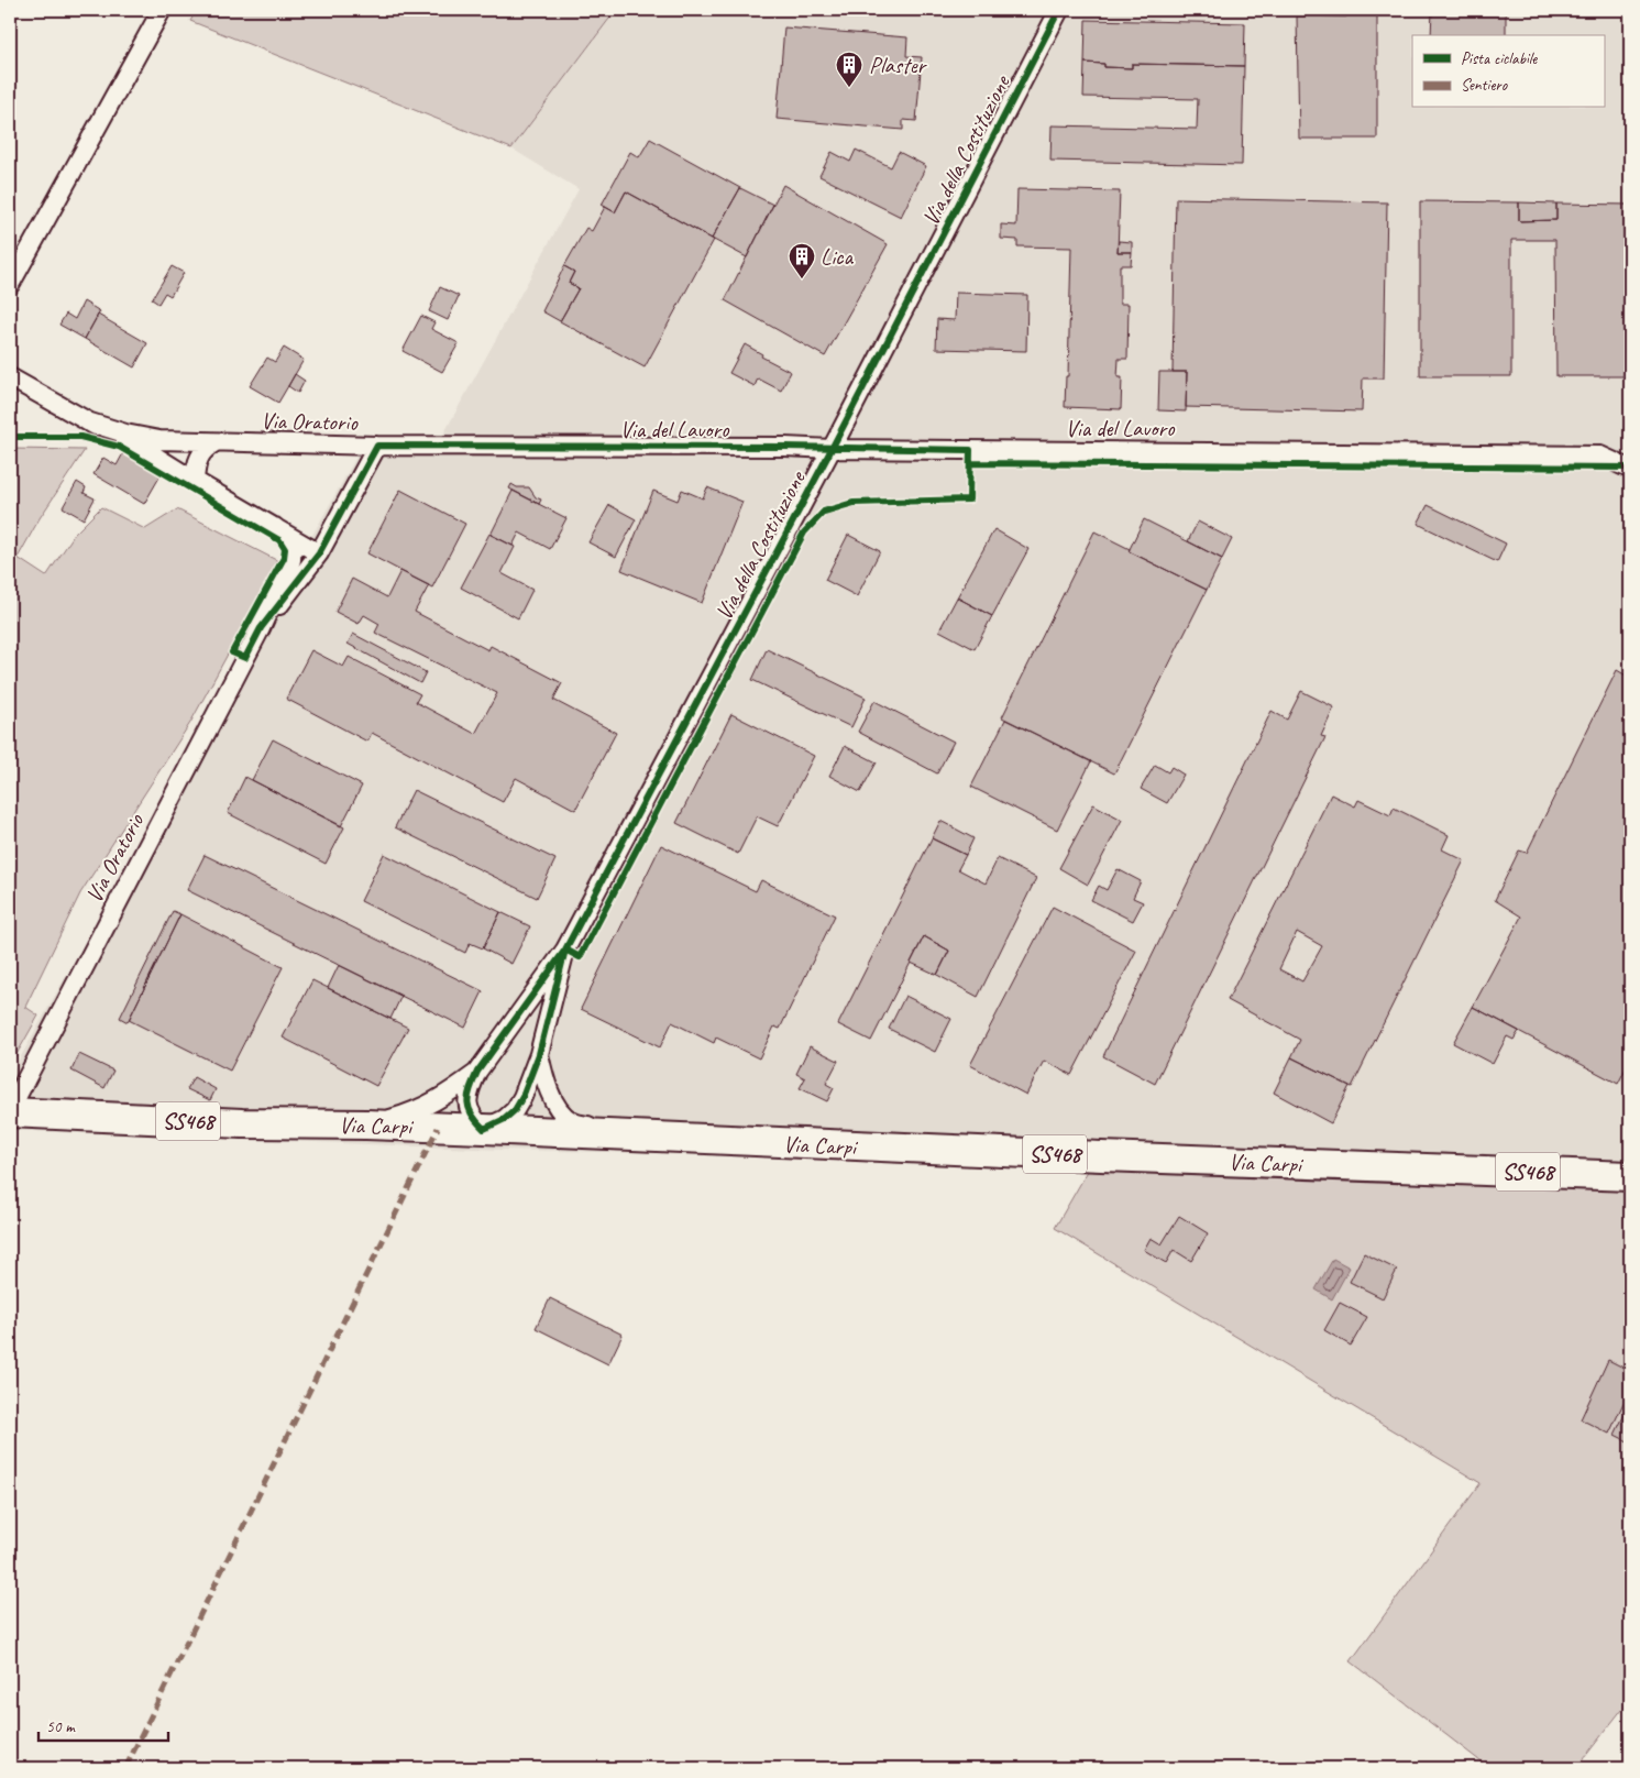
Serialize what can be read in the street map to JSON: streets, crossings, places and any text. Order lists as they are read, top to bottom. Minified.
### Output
{"streets":{"main road":["SS468","Via Carpi"],"street":["Via della Costituzione","Via Oratorio","Via del Lavoro"]},"crossings":[["Via della Costituzione","Via del Lavoro"],["Via della Costituzione","Via Carpi"],["Via Oratorio","Via del Lavoro"],["Via Oratorio","Via Carpi"]],"places":{"building":["Plaster","Lica"]},"legend":["Pista ciclabile","Sentiero"],"scale_bar":"50 m"}
